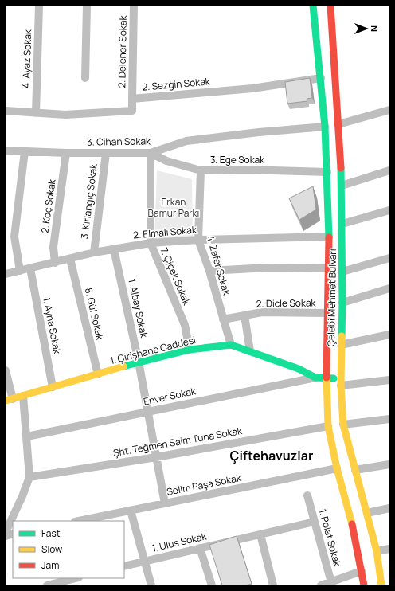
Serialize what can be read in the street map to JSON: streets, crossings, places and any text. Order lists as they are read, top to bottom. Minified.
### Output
{"streets":{"main road":["Çelebi Mehmet Bulvarı","1. Çirişhane Caddesi"],"street":["2. Delener Sokak","4. Ayaz Sokak","2. Sezgin Sokak","3. Cihan Sokak","3. Ege Sokak","3. Kırlangıç Sokak","2. Koç Sokak","2. Elmalı Sokak","4. Zafer Sokak","7. Çiçek Sokak","2. Dicle Sokak","1. Albay Sokak","8. Gül Sokak","1. Ayna Sokak","Enver Sokak","Şht. Teğmen Saim Tuna Sokak","Selim Paşa Sokak","1. Polat Sokak","1. Ulus Sokak"]},"crossings":[["2. Delener Sokak","2. Sezgin Sokak"],["4. Ayaz Sokak","2. Sezgin Sokak"],["2. Sezgin Sokak","Çelebi Mehmet Bulvarı"],["3. Cihan Sokak","3. Ege Sokak"],["3. Cihan Sokak","3. Kırlangıç Sokak"],["3. Cihan Sokak","2. Koç Sokak"],["3. Cihan Sokak","7. Çiçek Sokak"],["3. Cihan Sokak","Çelebi Mehmet Bulvarı"],["3. Ege Sokak","4. Zafer Sokak"],["3. Ege Sokak","7. Çiçek Sokak"],["3. Ege Sokak","Çelebi Mehmet Bulvarı"],["3. Kırlangıç Sokak","2. Elmalı Sokak"],["2. Koç Sokak","2. Elmalı Sokak"],["2. Elmalı Sokak","4. Zafer Sokak"],["2. Elmalı Sokak","7. Çiçek Sokak"],["2. Elmalı Sokak","Çelebi Mehmet Bulvarı"],["2. Elmalı Sokak","1. Albay Sokak"],["2. Elmalı Sokak","8. Gül Sokak"],["2. Elmalı Sokak","1. Ayna Sokak"],["4. Zafer Sokak","2. Dicle Sokak"],["4. Zafer Sokak","1. Çirişhane Caddesi"],["7. Çiçek Sokak","1. Çirişhane Caddesi"],["Çelebi Mehmet Bulvarı","2. Dicle Sokak"],["Çelebi Mehmet Bulvarı","1. Çirişhane Caddesi"],["Çelebi Mehmet Bulvarı","Şht. Teğmen Saim Tuna Sokak"],["Çelebi Mehmet Bulvarı","Selim Paşa Sokak"],["2. Dicle Sokak","1. Çirişhane Caddesi"],["1. Albay Sokak","1. Çirişhane Caddesi"],["1. Albay Sokak","Enver Sokak"],["1. Albay Sokak","Şht. Teğmen Saim Tuna Sokak"],["1. Albay Sokak","Selim Paşa Sokak"],["8. Gül Sokak","1. Çirişhane Caddesi"],["1. Ayna Sokak","1. Çirişhane Caddesi"],["1. Çirişhane Caddesi","Enver Sokak"],["1. Polat Sokak","1. Ulus Sokak"]],"districts":["Çiftehavuzlar"],"parks":["Erkan Bamur Parkı"],"legend":["Fast","Slow","Jam"],"north":"right"}
